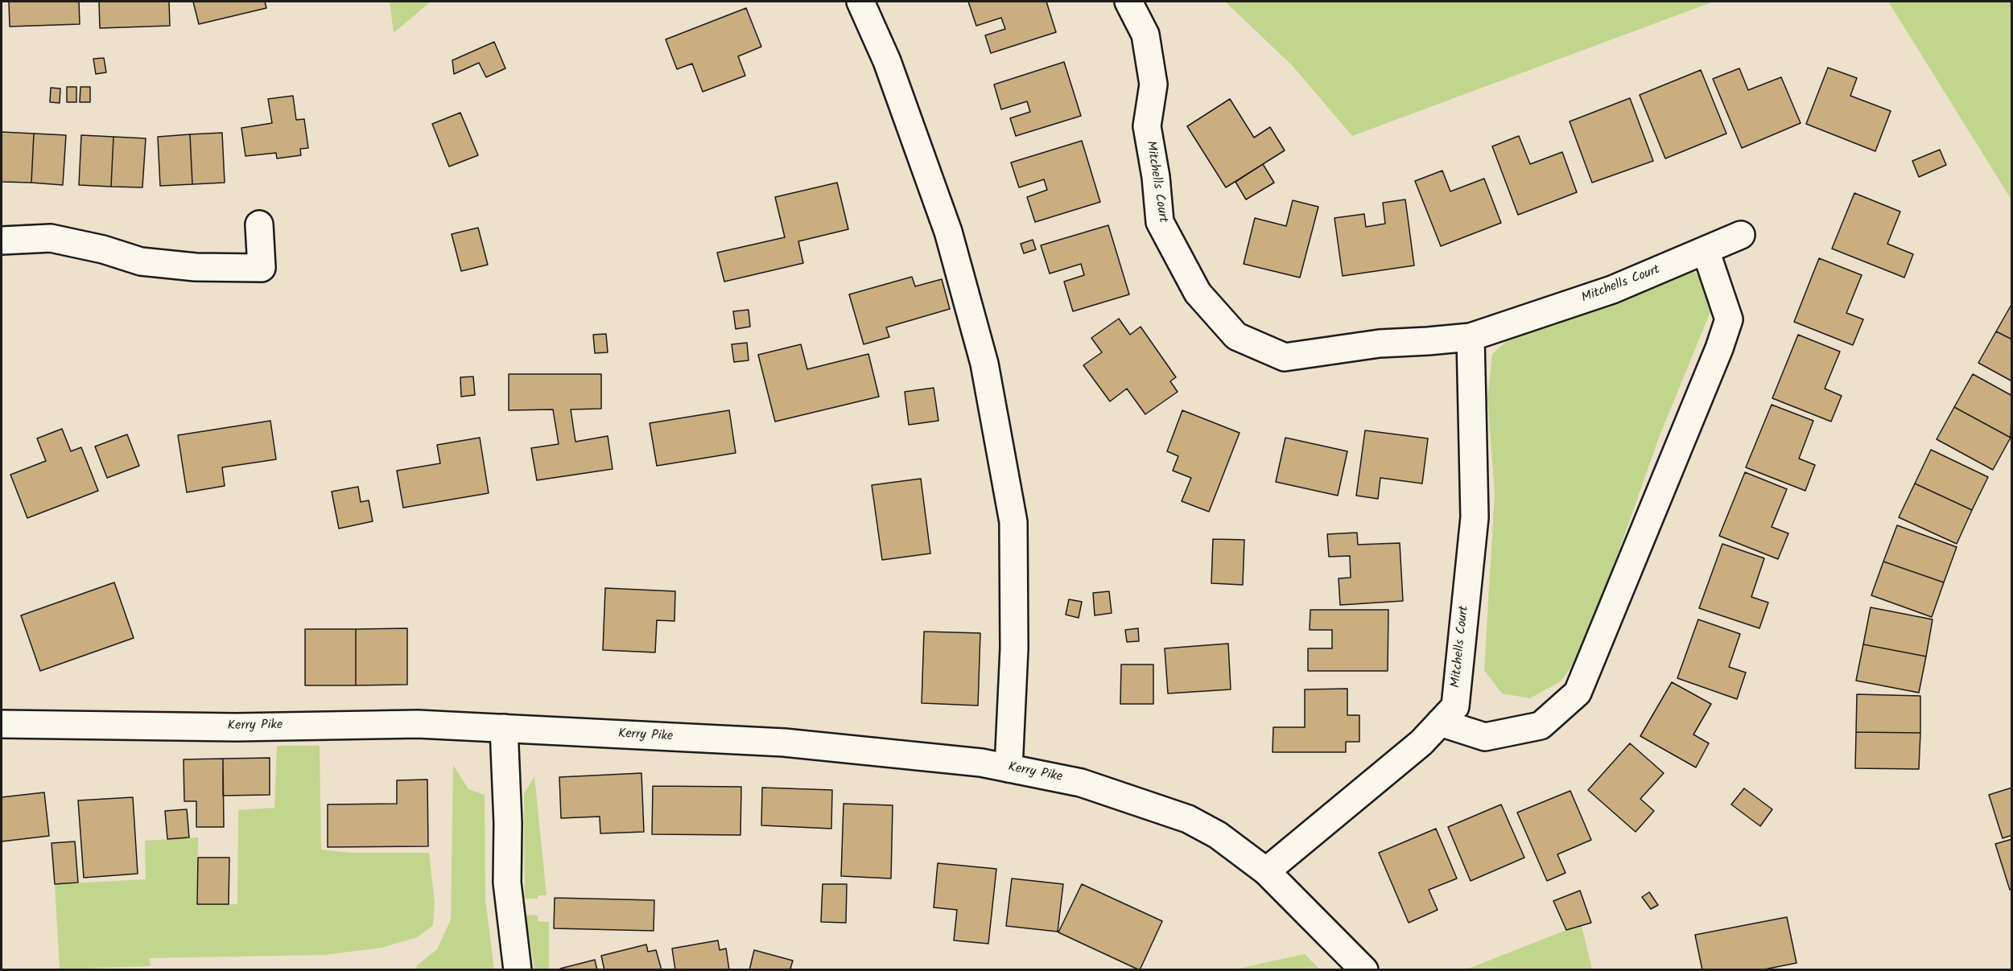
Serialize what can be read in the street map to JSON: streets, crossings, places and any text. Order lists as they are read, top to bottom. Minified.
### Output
{"streets":{"street":["Mitchells Court","Kerry Pike"]},"crossings":[["Mitchells Court","Kerry Pike"]]}
